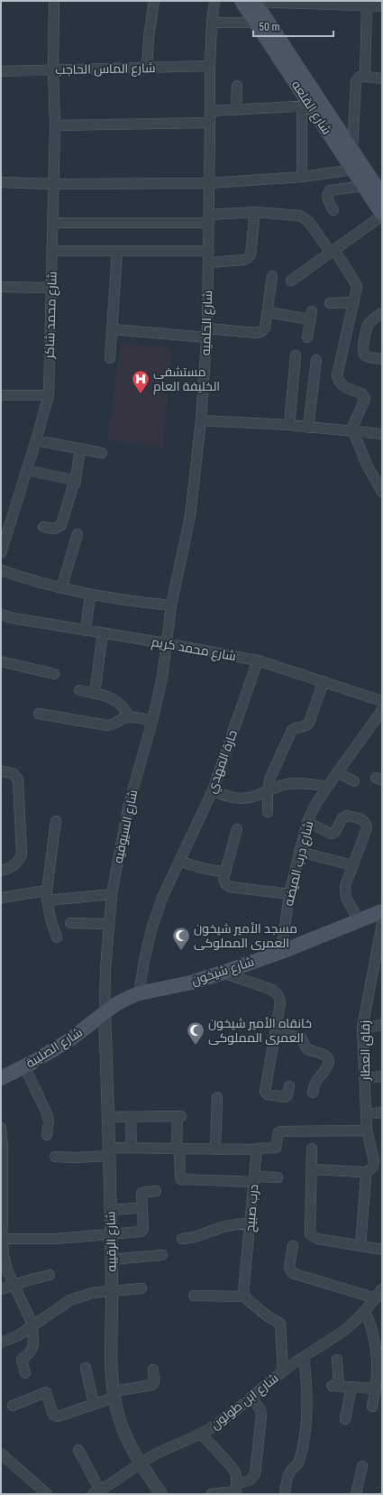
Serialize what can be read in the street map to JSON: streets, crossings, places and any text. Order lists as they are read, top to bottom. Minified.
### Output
{"streets":{"main road":["شارع القلعه","شارع شيخون","شارع الصليبة"],"street":["شارع الماس الحاجب","شارع محمد شاكر","شارع الحلميه","شارع محمد كريم","حارة المهدي","شارع السيوفيه","شارع درب الميضه","زقاق العطار","درب صبيح","شارع الرقيبه","شارع ابن طولون"]},"crossings":[["شارع الماس الحاجب","شارع محمد شاكر"],["شارع الماس الحاجب","شارع الحلميه"],["شارع الحلميه","شارع محمد كريم"],["شارع الحلميه","شارع السيوفيه"],["شارع محمد كريم","حارة المهدي"],["شارع محمد كريم","شارع السيوفيه"],["حارة المهدي","شارع شيخون"],["شارع السيوفيه","شارع شيخون"],["شارع السيوفيه","شارع الصليبة"],["شارع السيوفيه","شارع الرقيبه"],["شارع درب الميضه","شارع شيخون"],["شارع شيخون","شارع الصليبة"],["شارع شيخون","شارع الرقيبه"],["شارع الصليبة","شارع الرقيبه"],["شارع الرقيبه","شارع ابن طولون"]],"places":{"hospital":["مستشفى الخليفة العام"],"mosque":["مسجد الأمير شيخون العمرى المملوكى","خانقاه الأمير شيخون العمرى المملوكى"]},"scale_bar":"50 m"}
